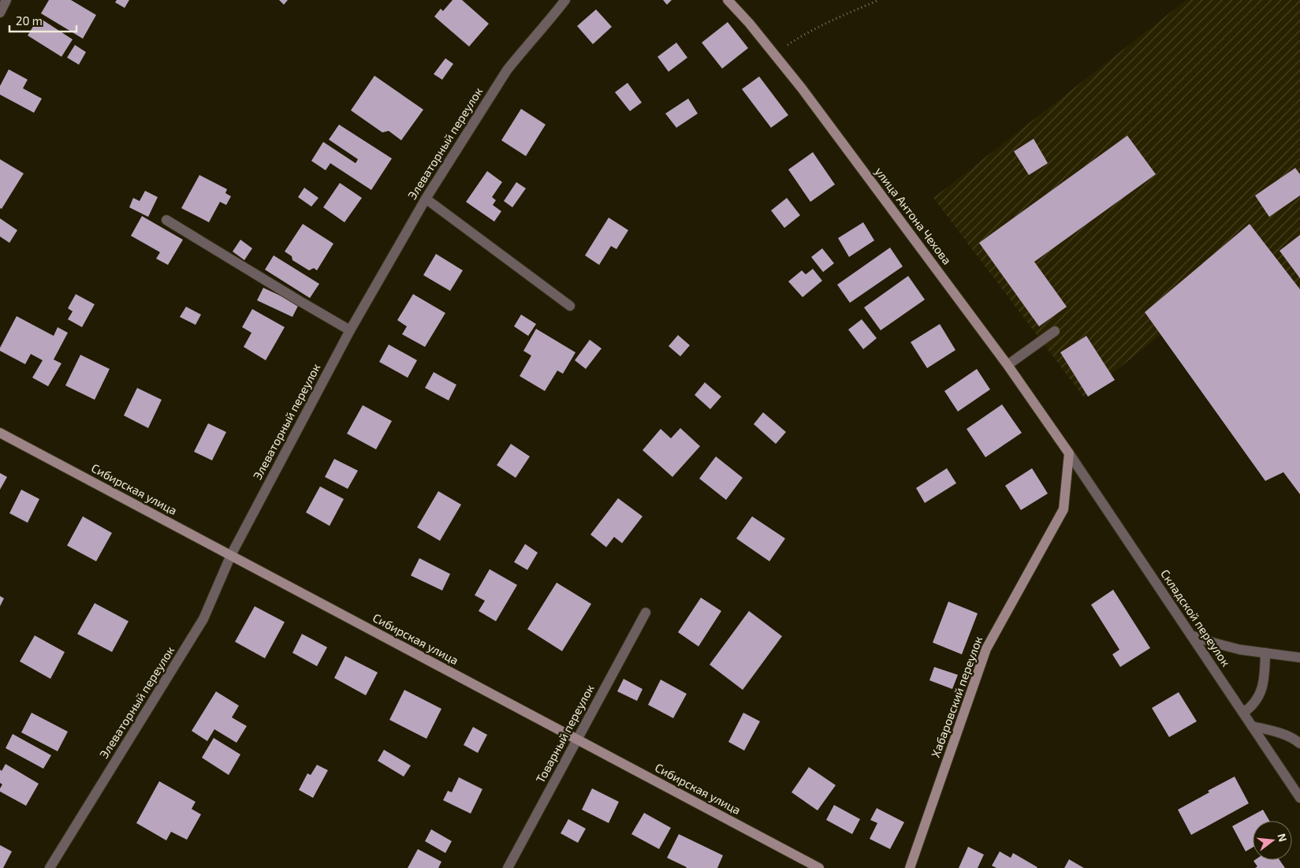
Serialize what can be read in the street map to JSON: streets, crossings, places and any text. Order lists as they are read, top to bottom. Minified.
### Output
{"streets":{"street":["Элеваторный переулок","улица Антона Чехова","Сибирская улица","Складской переулок","Хабаровский переулок","Товарный переулок"]},"crossings":[["Элеваторный переулок","Сибирская улица"],["улица Антона Чехова","Складской переулок"],["улица Антона Чехова","Хабаровский переулок"],["Сибирская улица","Товарный переулок"],["Складской переулок","Хабаровский переулок"]],"scale_bar":"20 m","north":"right"}
